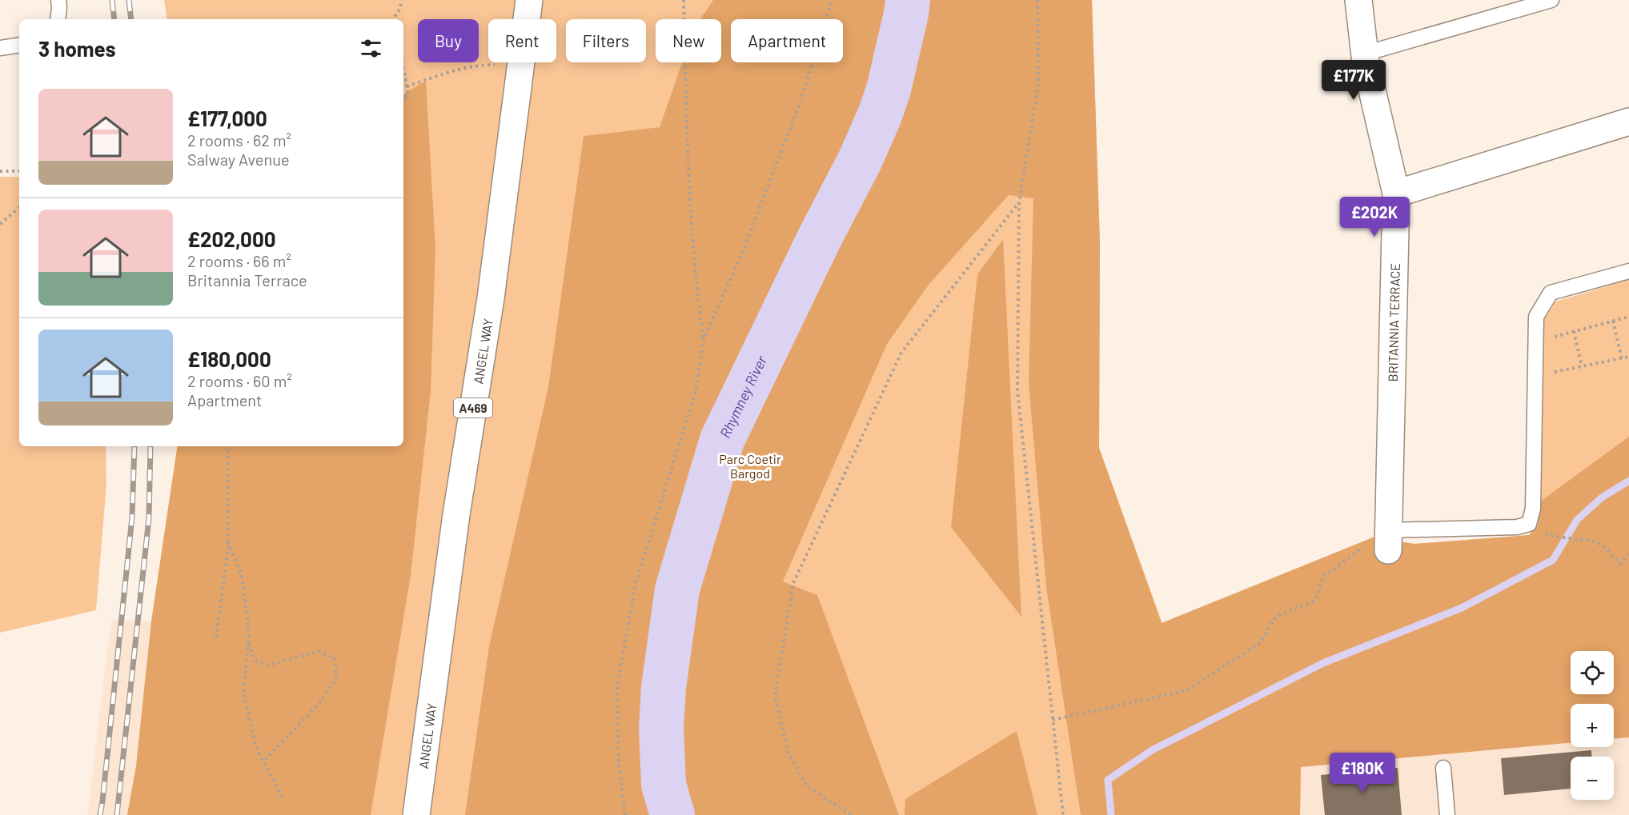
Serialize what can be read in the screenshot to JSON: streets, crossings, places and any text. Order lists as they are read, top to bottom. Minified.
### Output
{"streets":{"main road":["BRITANNIA TERRACE","ANGEL WAY","A469"]},"water":["Rhymney River"],"parks":["Parc Coetir Bargod"],"page":{"chip":["Buy","Rent","Filters","New","Apartment"],"heading":"3 homes","price":["£177K","£202K","£180K"],"list":[{"name":"£177,000","note":"2 rooms · 62 m² · Salway Avenue"},{"name":"£202,000","note":"2 rooms · 66 m² · Britannia Terrace"},{"name":"£180,000","note":"2 rooms · 60 m² · Apartment"}],"map_buttons":["+","−"]}}
